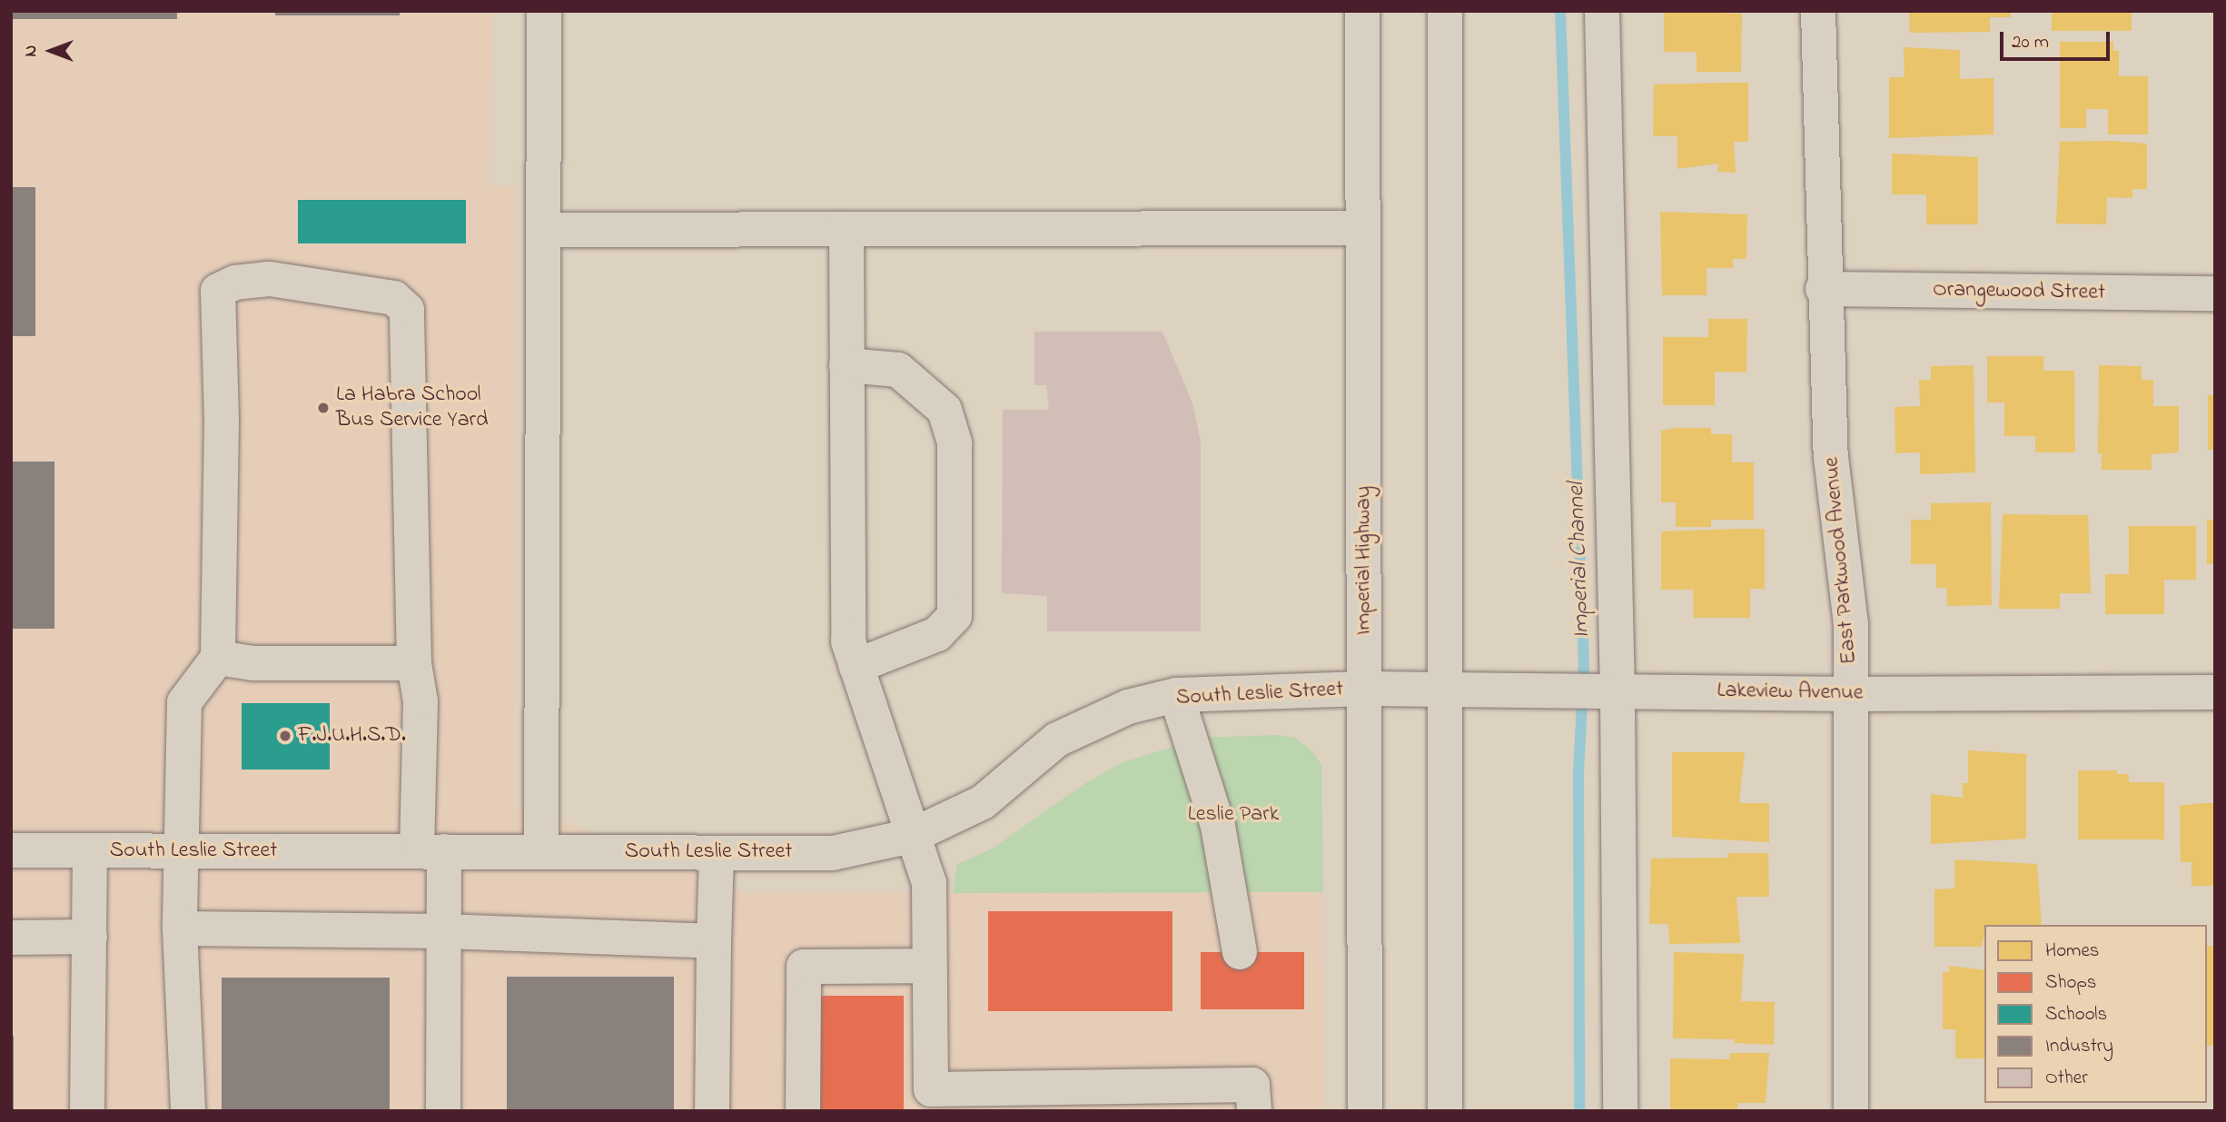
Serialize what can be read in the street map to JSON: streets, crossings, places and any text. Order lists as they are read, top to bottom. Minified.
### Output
{"streets":{"street":["Orangewood Street","Imperial Highway","East Parkwood Avenue","Lakeview Avenue","South Leslie Street"]},"crossings":[["Orangewood Street","East Parkwood Avenue"],["Imperial Highway","Lakeview Avenue"],["Imperial Highway","South Leslie Street"],["East Parkwood Avenue","Lakeview Avenue"],["Lakeview Avenue","South Leslie Street"]],"water":["Imperial Channel"],"parks":["Leslie Park"],"places":["La Habra School Bus Service Yard","F.J.U.H.S.D."],"legend":["Homes","Shops","Schools","Industry","Other"],"scale_bar":"20 m","north":"left"}
